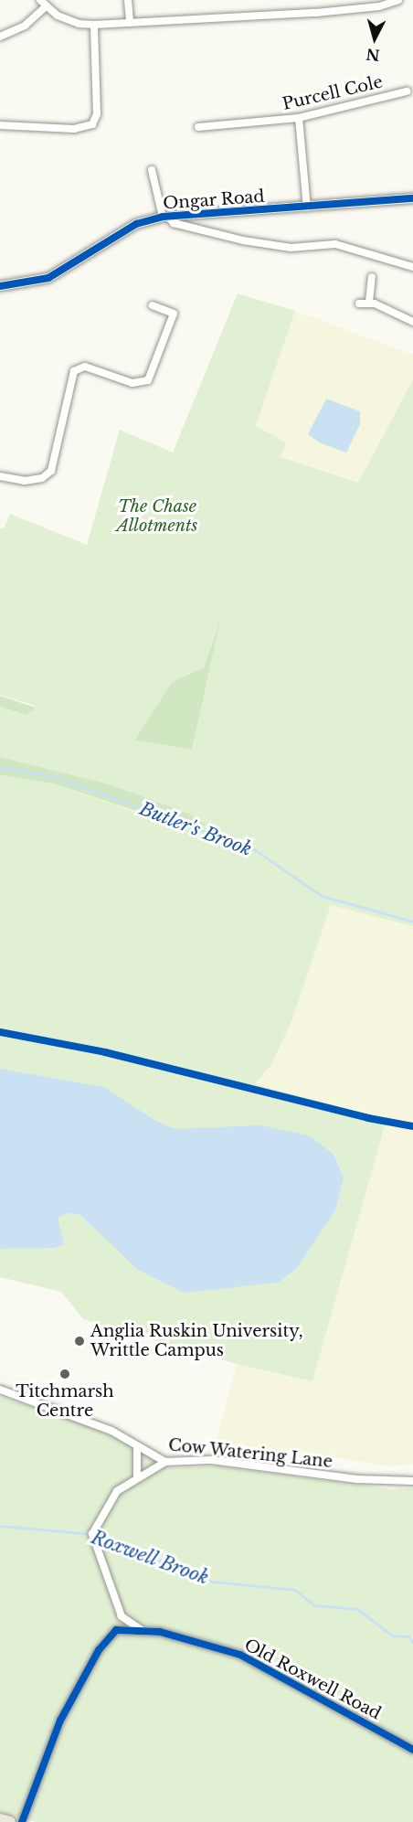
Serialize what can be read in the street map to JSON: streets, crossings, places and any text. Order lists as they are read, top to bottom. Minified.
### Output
{"streets":{"street":["Purcell Cole","Ongar Road","Cow Watering Lane","Old Roxwell Road"]},"water":["Butler's Brook","Roxwell Brook"],"parks":["The Chase Allotments"],"places":["Anglia Ruskin University, Writtle Campus","Titchmarsh Centre"],"north":"bottom"}
